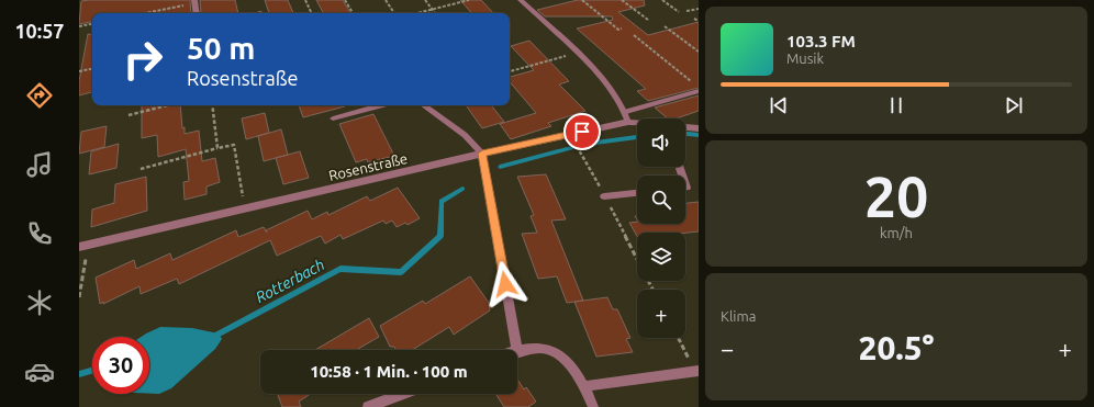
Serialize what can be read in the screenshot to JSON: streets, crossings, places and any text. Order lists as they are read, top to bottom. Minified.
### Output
{"streets":{"street":["Rosenstraße"]},"water":["Rotterbach"],"page":{"tabs":"10:57","turn":["50 m","Rosenstraße"],"song":["103.3 FM","Musik"],"map_buttons":"+","tile":[["20","km/h"],"Klima"],"heat":["−","20.5°","+"],"limit":"30","trip":"10:58 · 1 Min. · 100 m"}}
